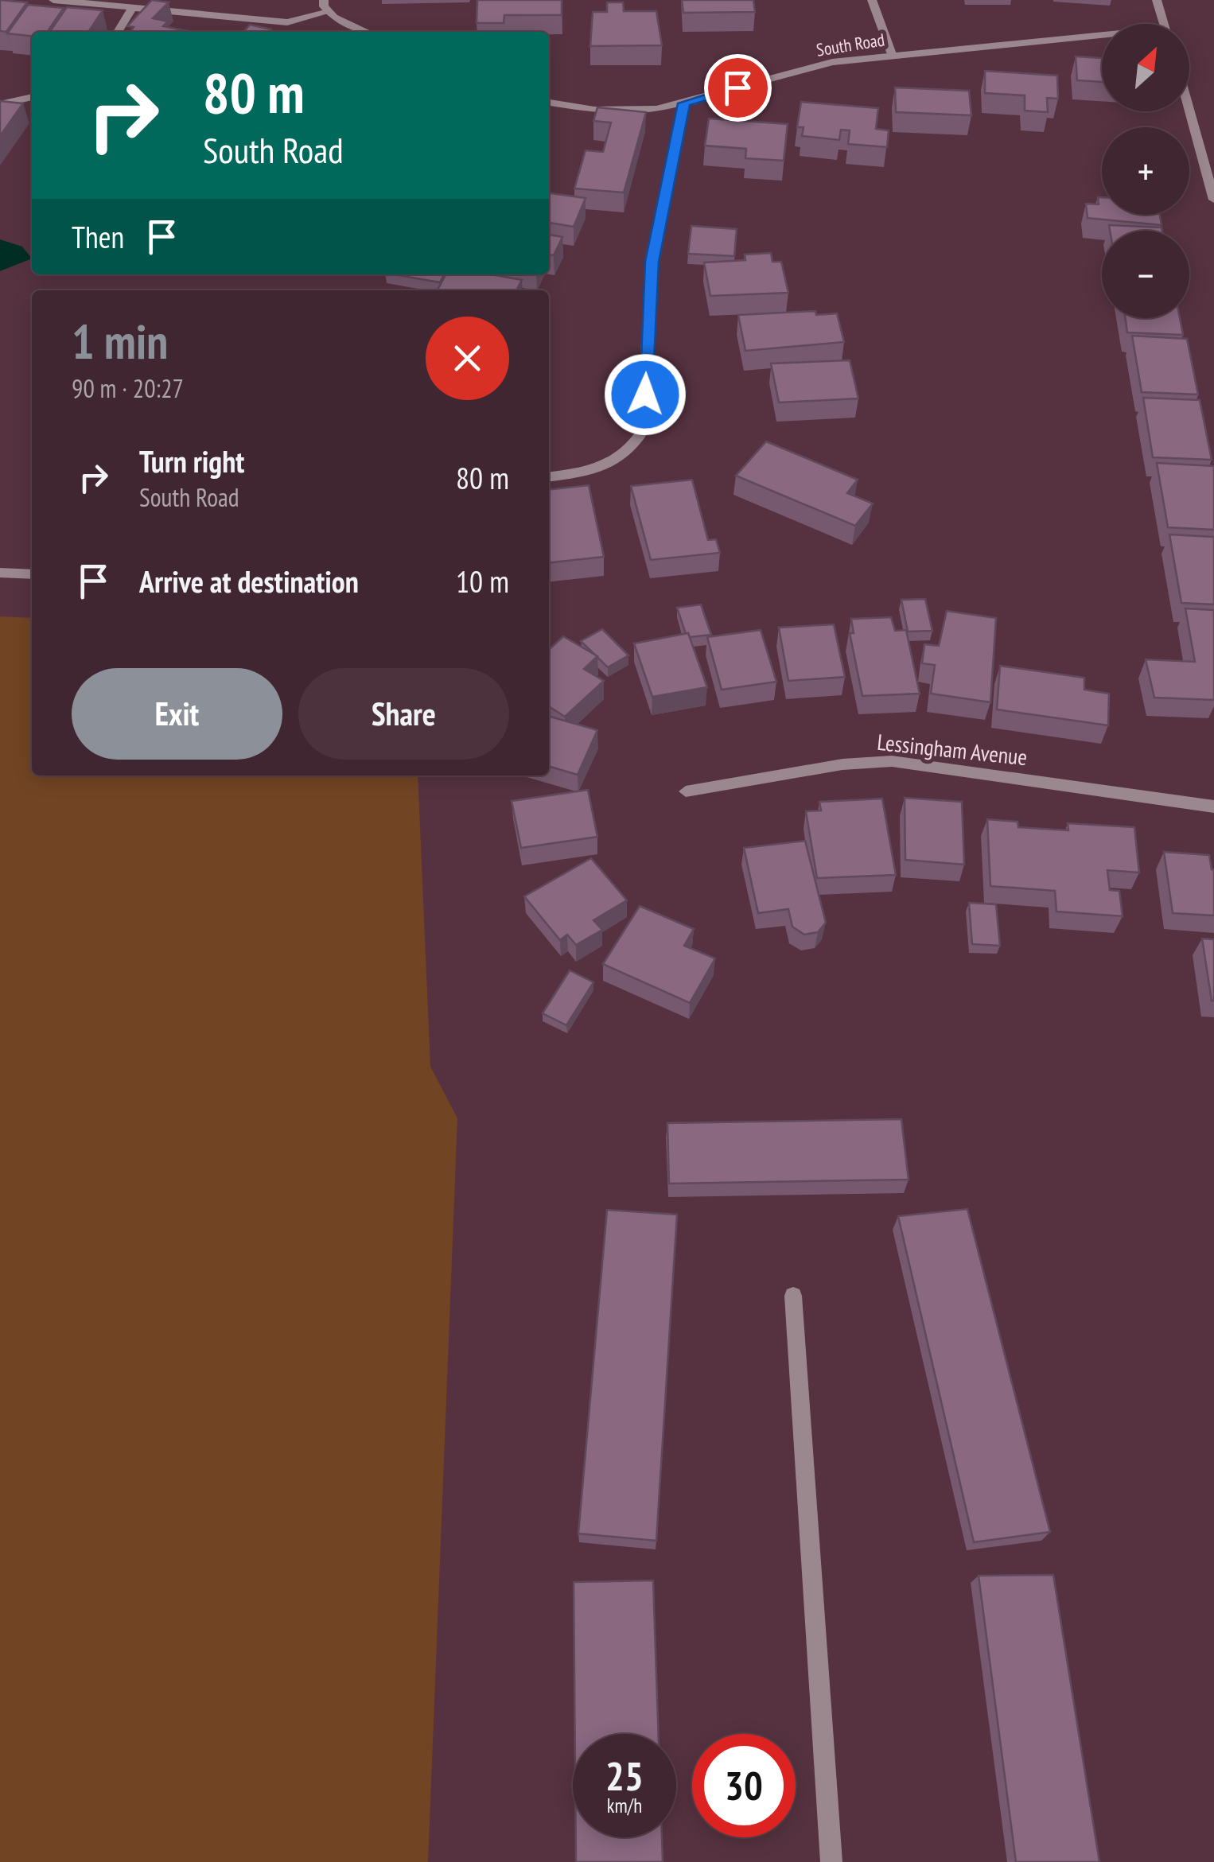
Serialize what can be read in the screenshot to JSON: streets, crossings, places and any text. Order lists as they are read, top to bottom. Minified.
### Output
{"streets":{"street":["South Road","Lessingham Avenue"]},"north":"top right","page":{"map_buttons":["+","−"],"turn":["80 m","South Road"],"then":"Then","heading":["1 min","90 m · 20:27"],"list":[{"name":"Turn right","note":"South Road","value":"80 m"},{"name":"Arrive at destination","value":"10 m"}],"buttons":["Exit","Share"],"speed":"25 km/h","limit":"30"}}
